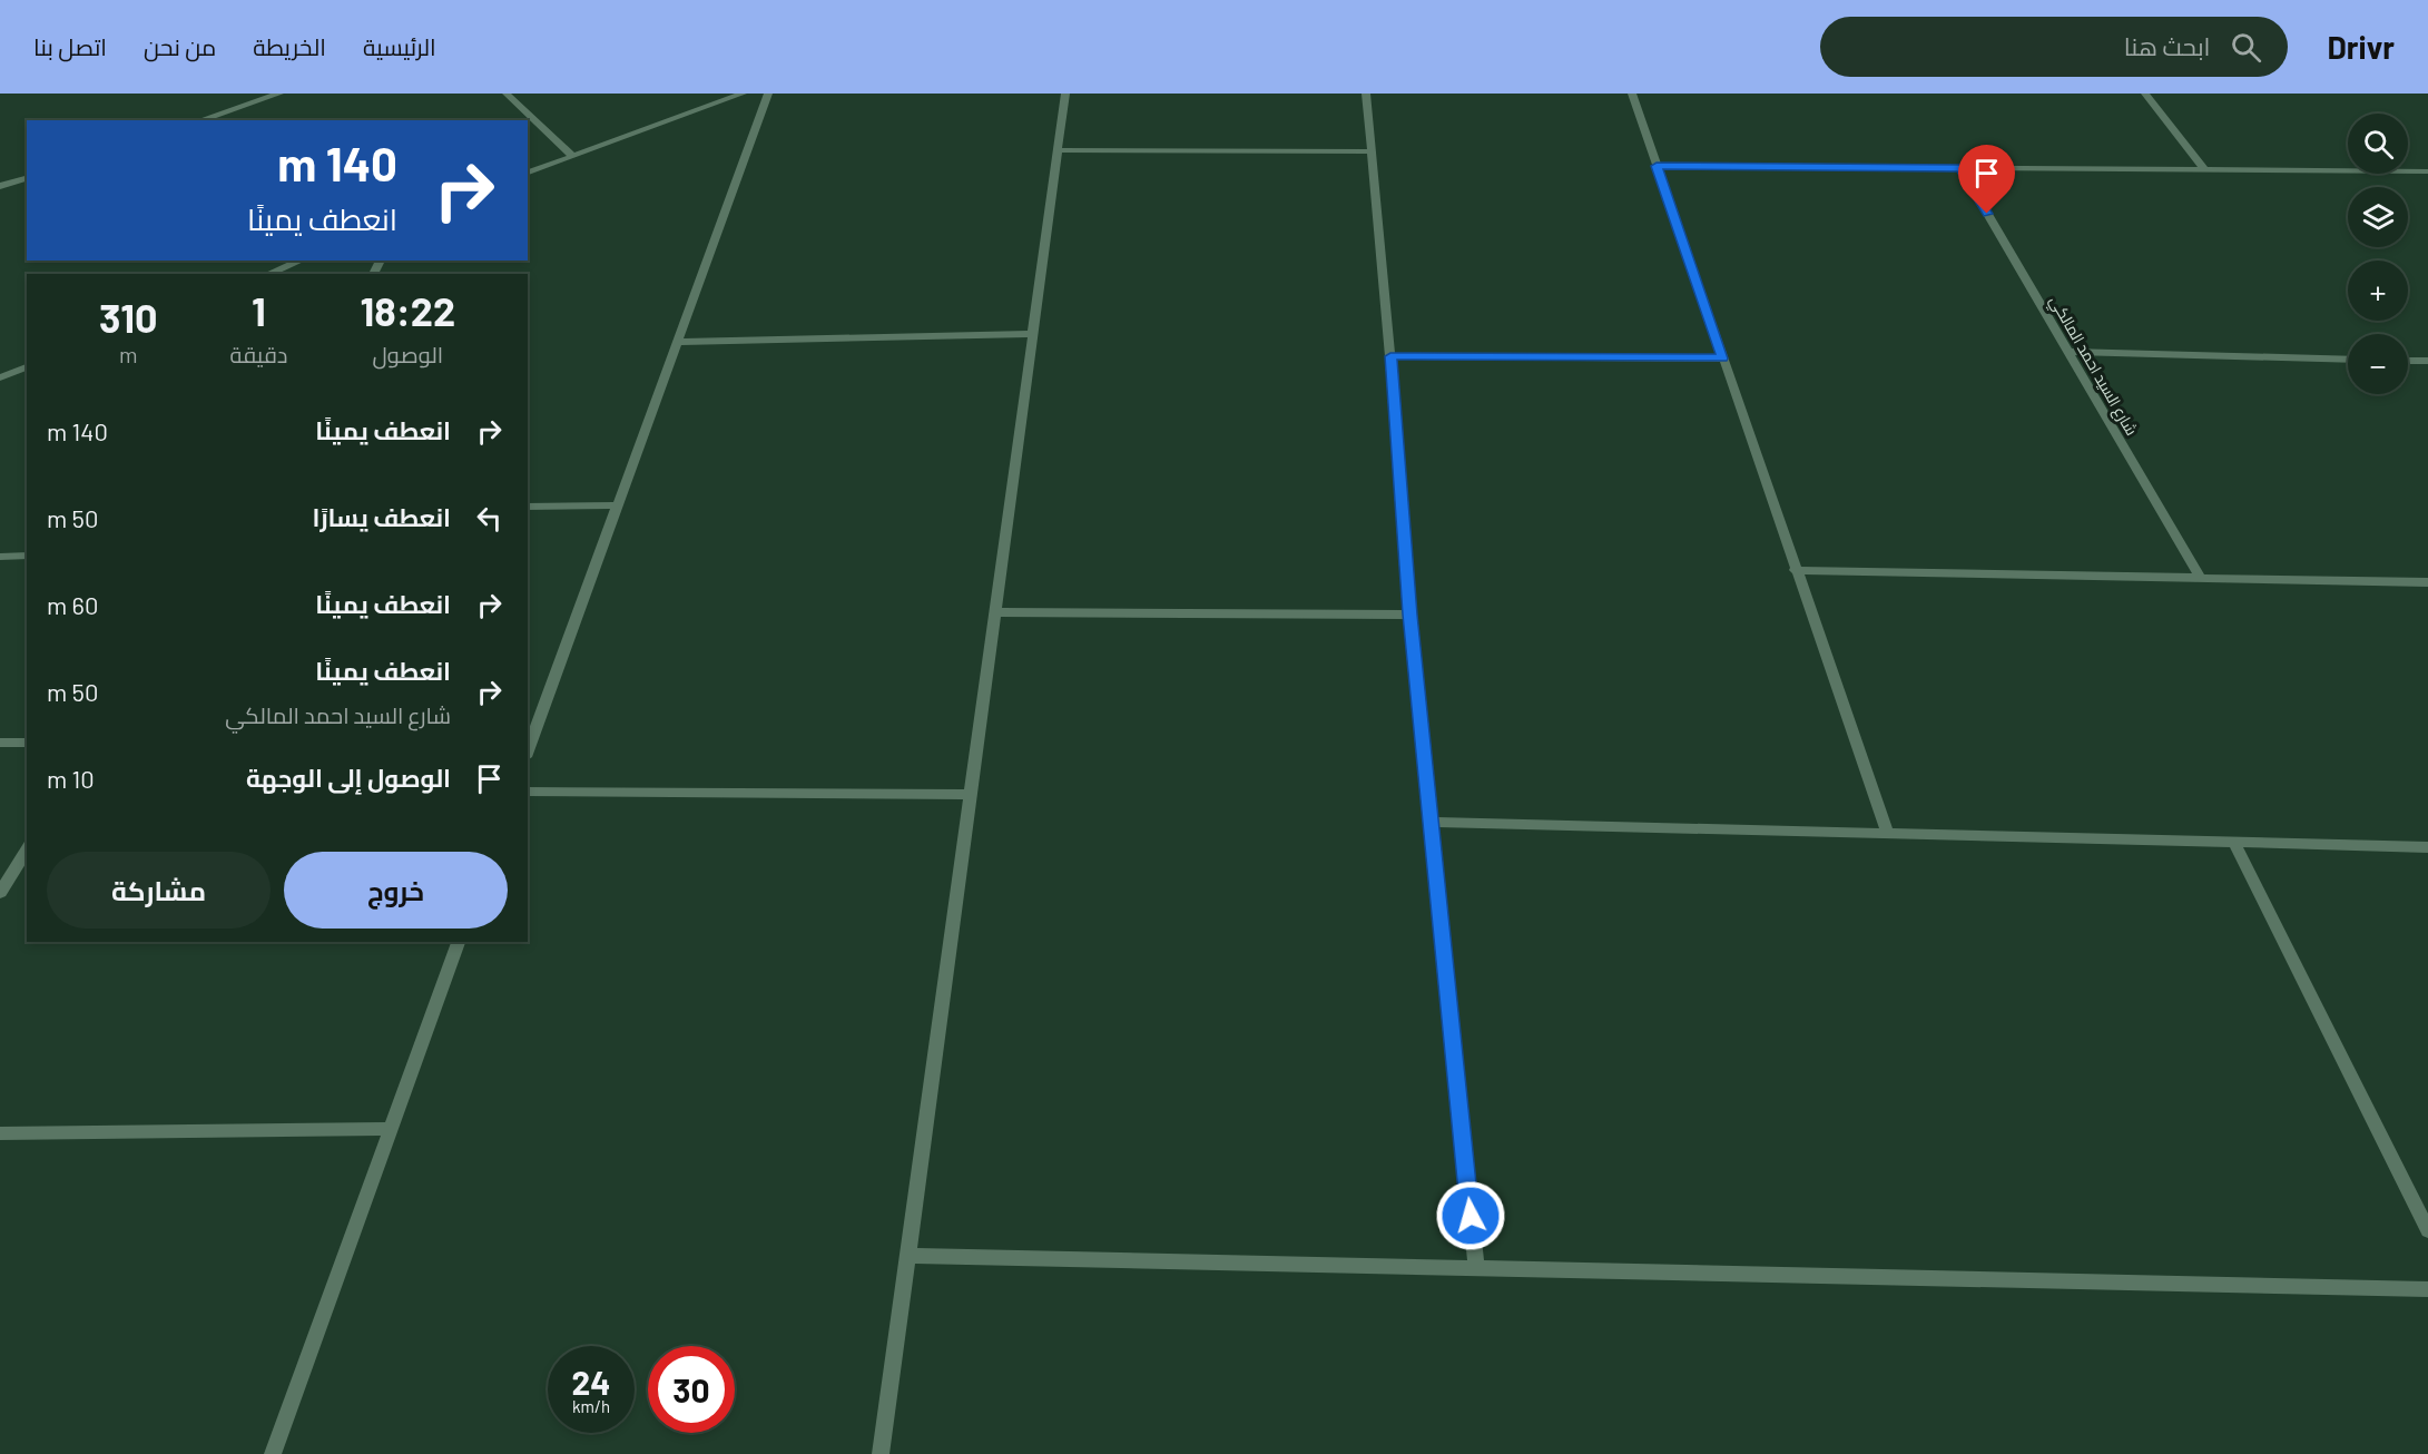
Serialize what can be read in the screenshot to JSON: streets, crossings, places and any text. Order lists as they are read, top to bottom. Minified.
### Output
{"streets":{"street":["شارع السيد احمد المالكي"]},"page":{"header":"Drivr","search":"ابحث هنا","nav":["الرئيسية","الخريطة","من نحن","اتصل بنا"],"map_buttons":["+","−"],"turn":["140 m","انعطف يمينًا"],"eta":["18:22","الوصول","1","دقيقة","310","m"],"list":[{"name":"انعطف يمينًا","value":"140 m"},{"name":"انعطف يسارًا","value":"50 m"},{"name":"انعطف يمينًا","value":"60 m"},{"name":"انعطف يمينًا","note":"شارع السيد احمد المالكي","value":"50 m"},{"name":"الوصول إلى الوجهة","value":"10 m"}],"buttons":["خروج","مشاركة"],"speed":"24 km/h","limit":"30"}}
